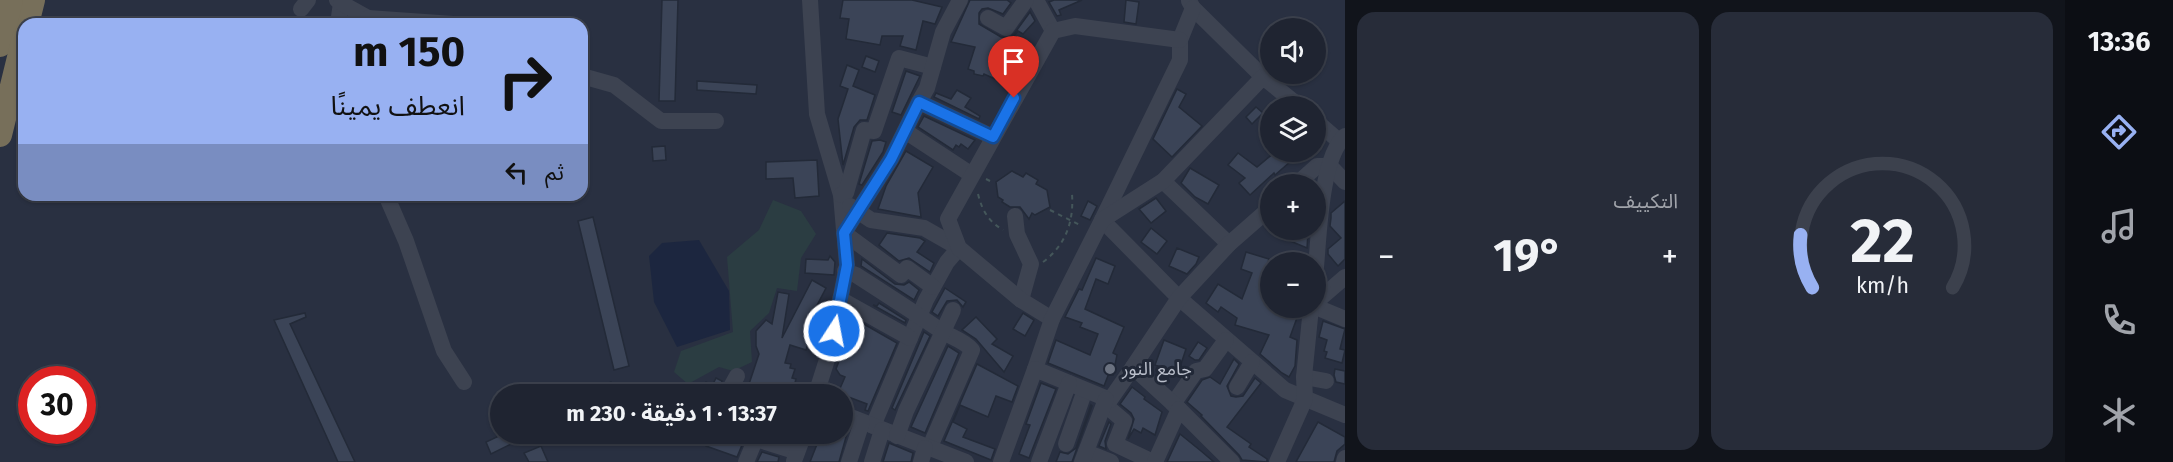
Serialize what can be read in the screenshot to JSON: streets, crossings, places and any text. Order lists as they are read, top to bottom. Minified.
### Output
{"places":["جامع النور"],"page":{"tabs":"13:36","tile":"التكييف","map_buttons":["+","−"],"turn":["150 m","انعطف يمينًا"],"then":"ثم","heat":["−","19°","+"],"limit":"30","trip":"13:37 · 1 دقيقة · 230 m","gauge":["22","km/h"]}}
